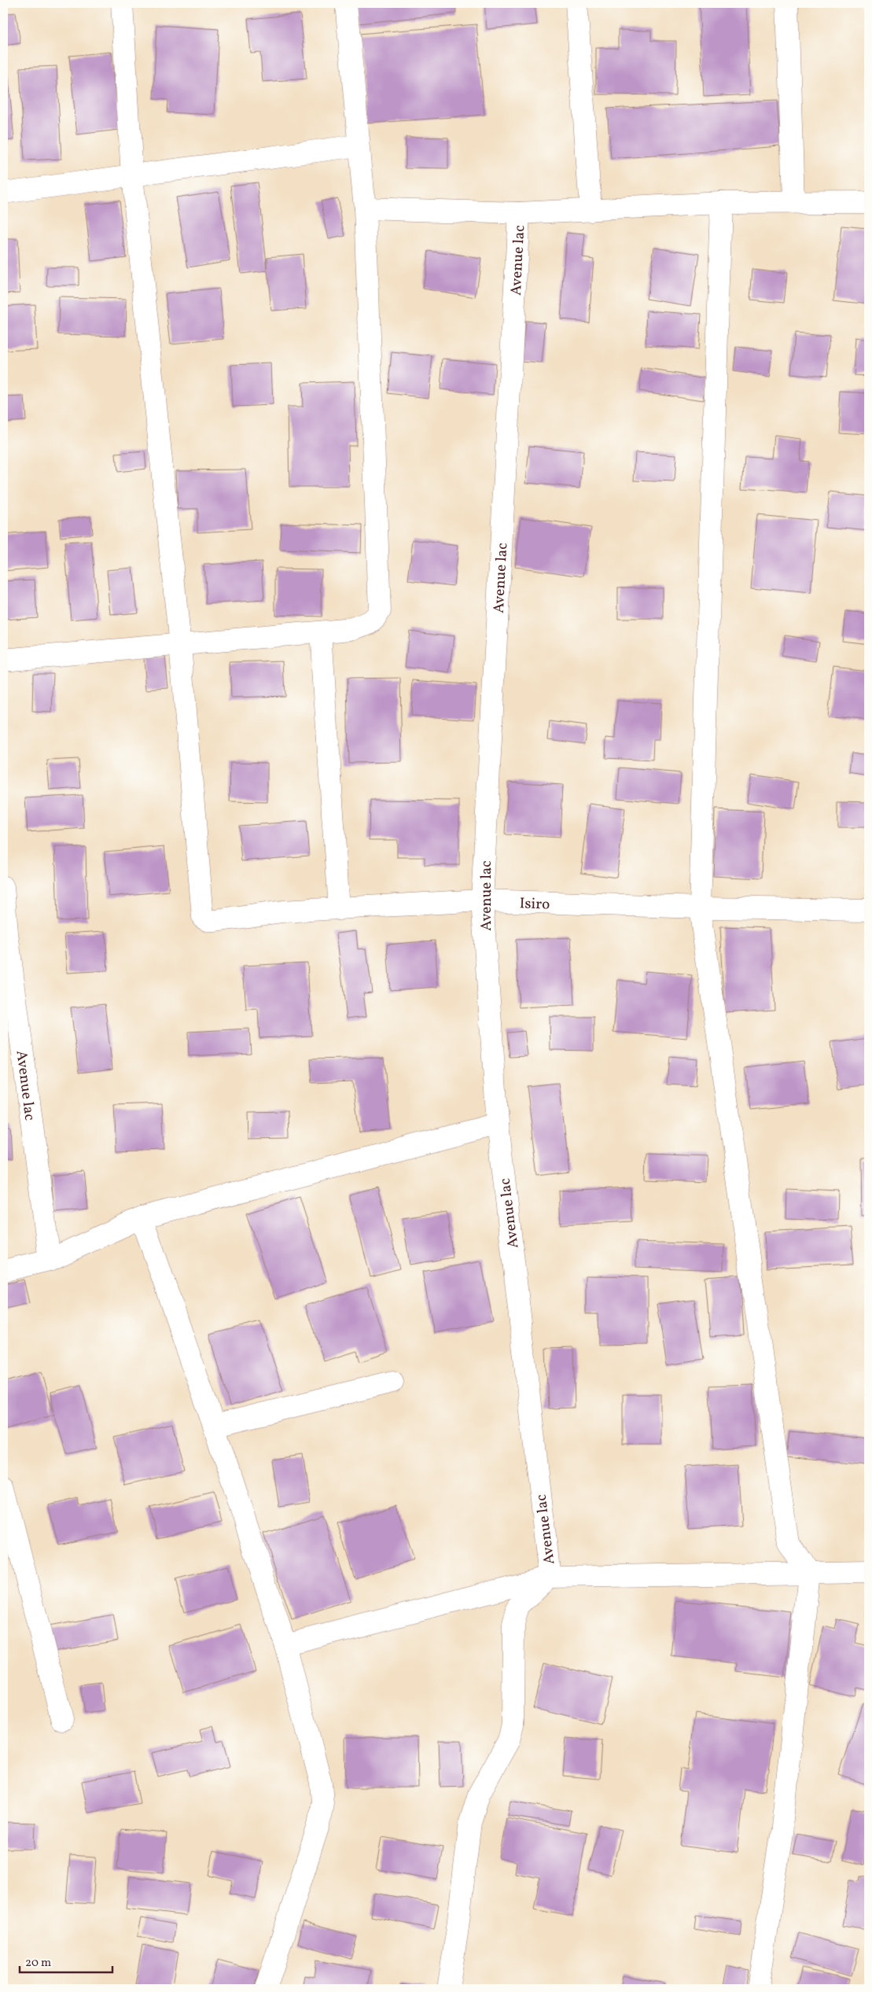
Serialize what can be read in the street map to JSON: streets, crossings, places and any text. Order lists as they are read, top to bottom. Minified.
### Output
{"streets":{"street":["Avenue lac","Isiro"]},"crossings":[["Avenue lac","Isiro"]],"scale_bar":"20 m"}
